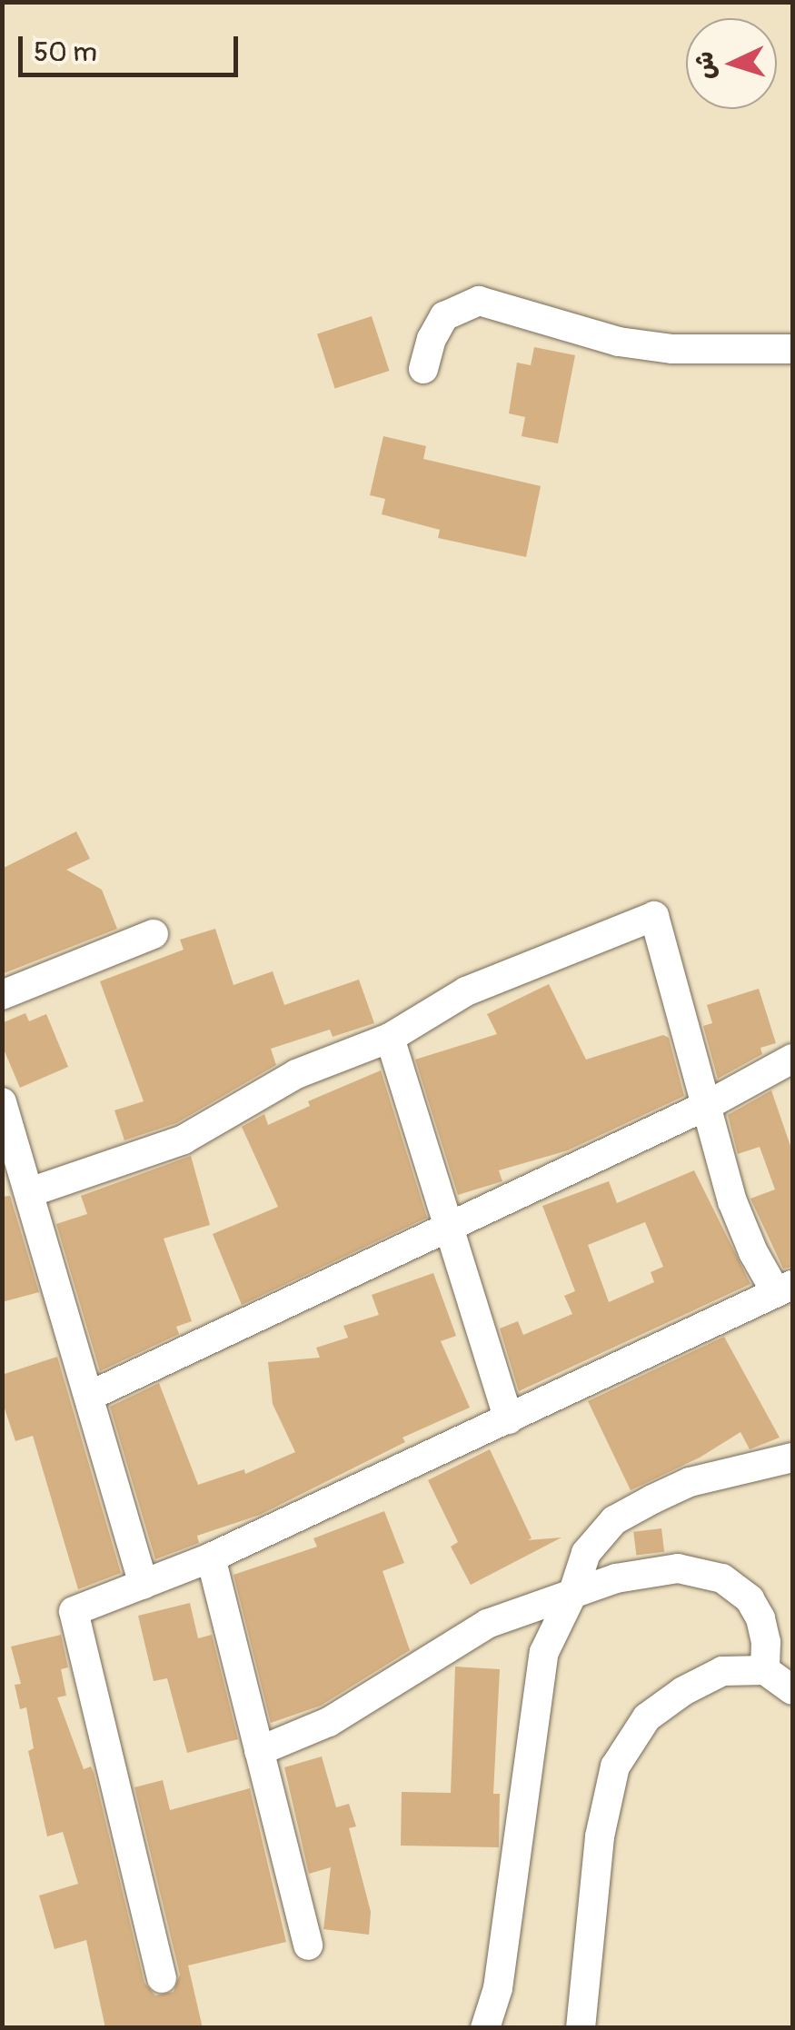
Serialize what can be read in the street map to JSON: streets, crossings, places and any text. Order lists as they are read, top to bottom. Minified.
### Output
{"scale_bar":"50 m","north":"left"}
